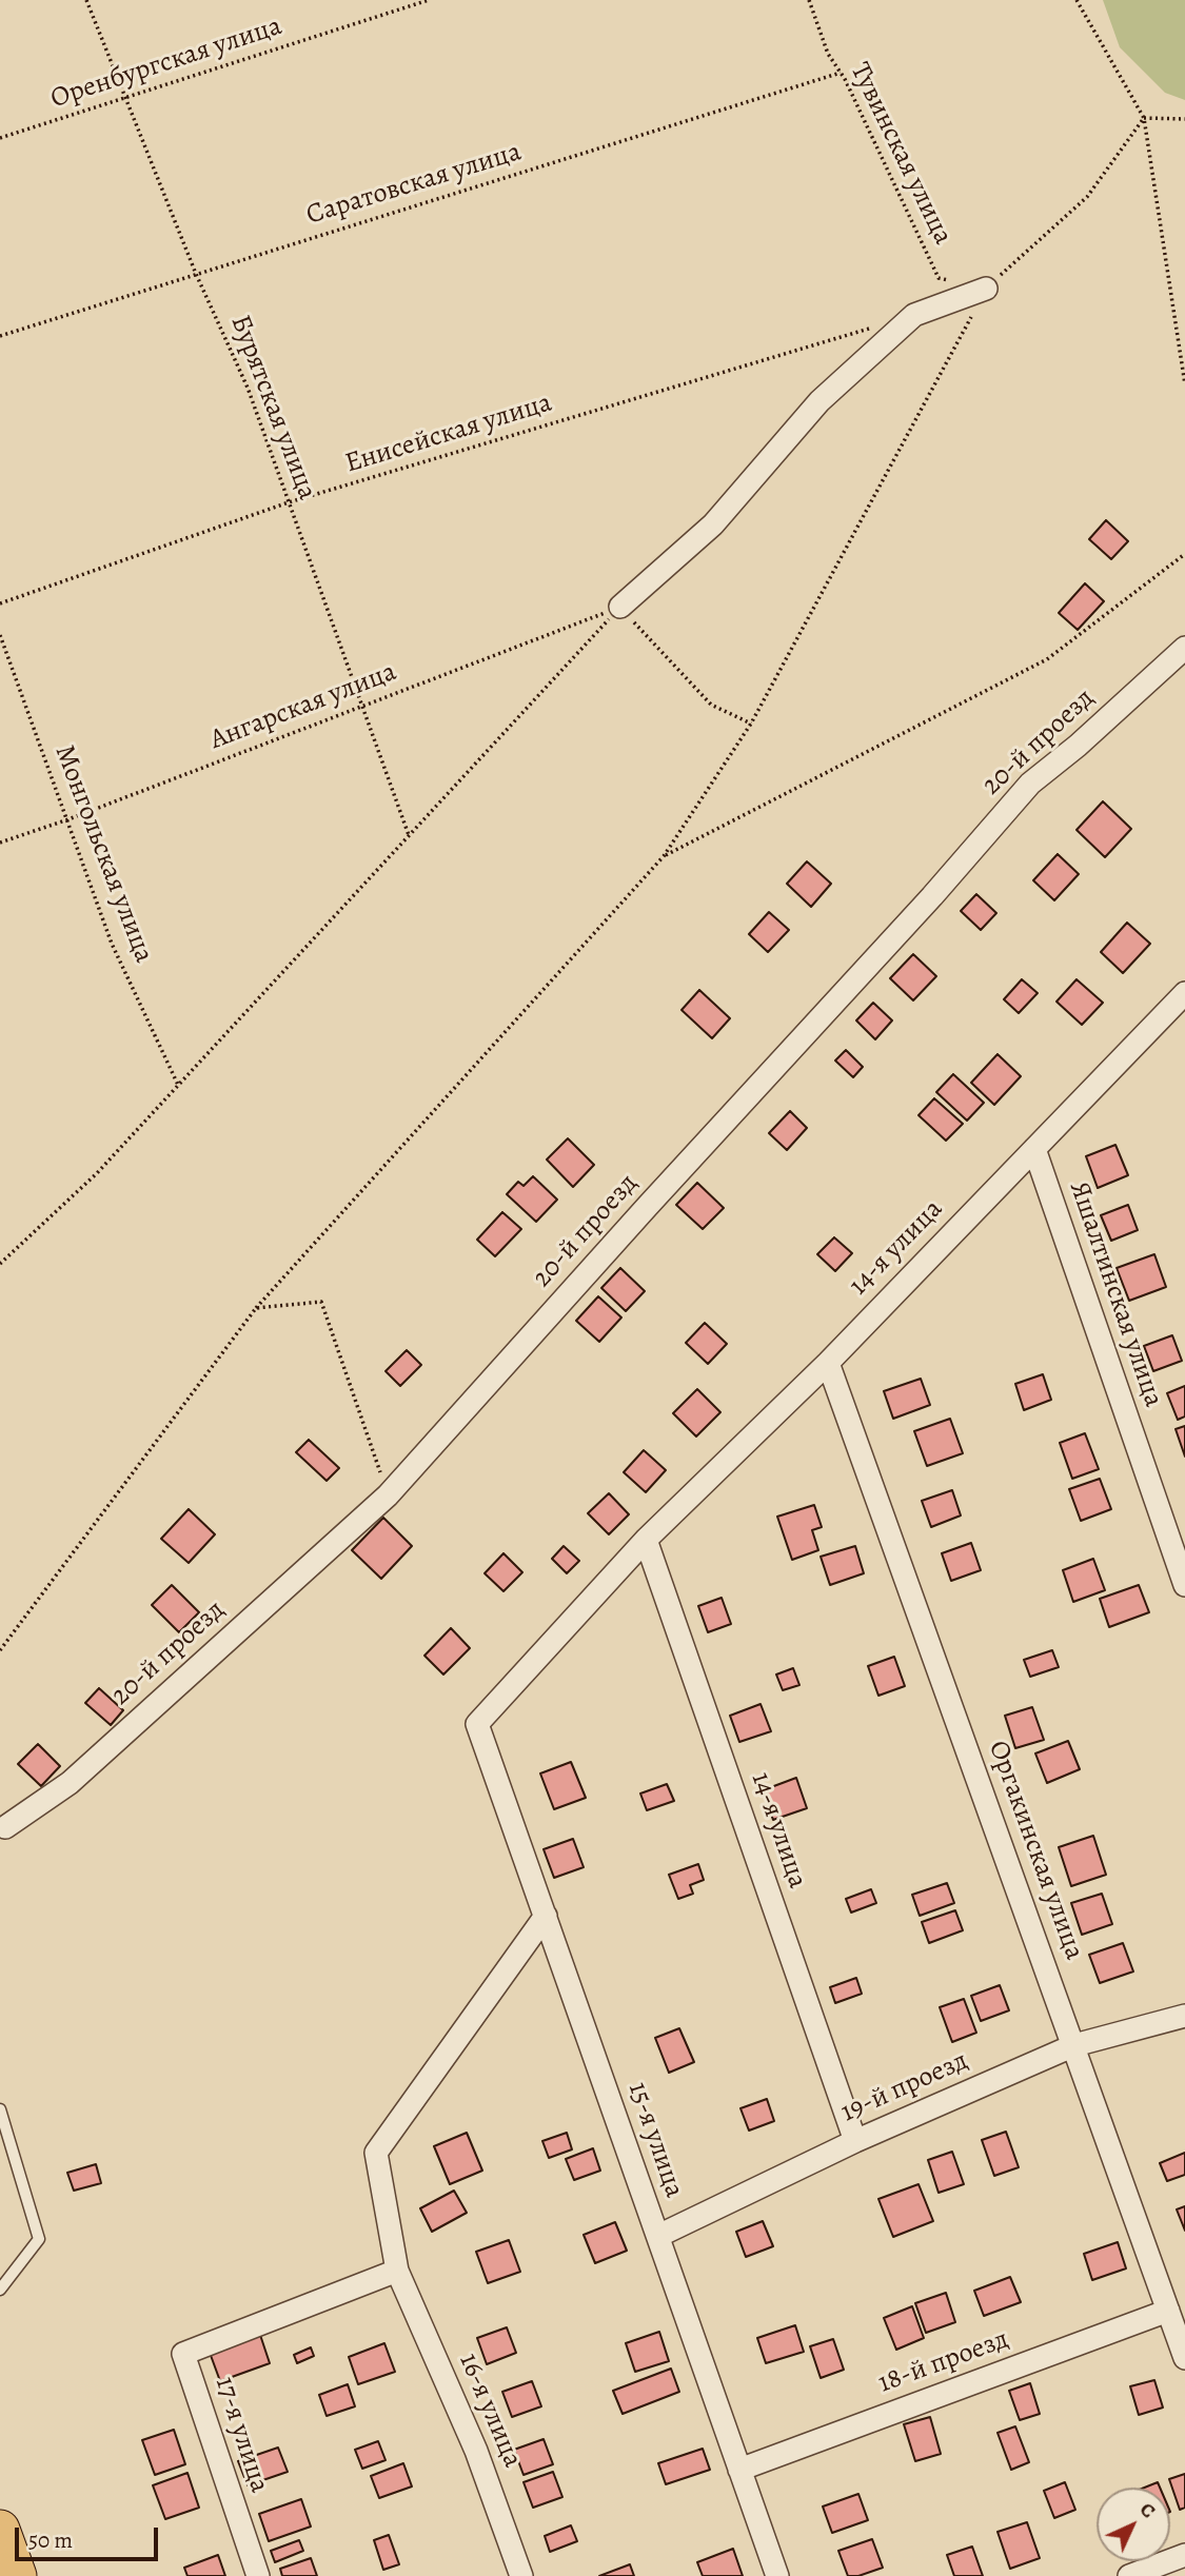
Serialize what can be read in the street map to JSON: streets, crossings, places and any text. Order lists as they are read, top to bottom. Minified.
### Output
{"streets":{"street":["20-й проезд","14-я улица","Яшалтинская улица","Оргакинская улица","19-й проезд","15-я улица","18-й проезд","16-я улица","17-я улица"],"path":["Оренбургская улица","Тувинская улица","Саратовская улица","Бурятская улица","Енисейская улица","Ангарская улица","Монгольская улица"]},"crossings":[["Оренбургская улица","Бурятская улица"],["Тувинская улица","Саратовская улица"],["Саратовская улица","Бурятская улица"],["Бурятская улица","Енисейская улица"],["Бурятская улица","Ангарская улица"],["Ангарская улица","Монгольская улица"],["14-я улица","Яшалтинская улица"],["14-я улица","Оргакинская улица"],["14-я улица","19-й проезд"],["14-я улица","15-я улица"],["Оргакинская улица","19-й проезд"],["Оргакинская улица","18-й проезд"],["19-й проезд","15-я улица"],["15-я улица","18-й проезд"],["15-я улица","16-я улица"],["16-я улица","17-я улица"]],"scale_bar":"50 m","north":"top right"}
